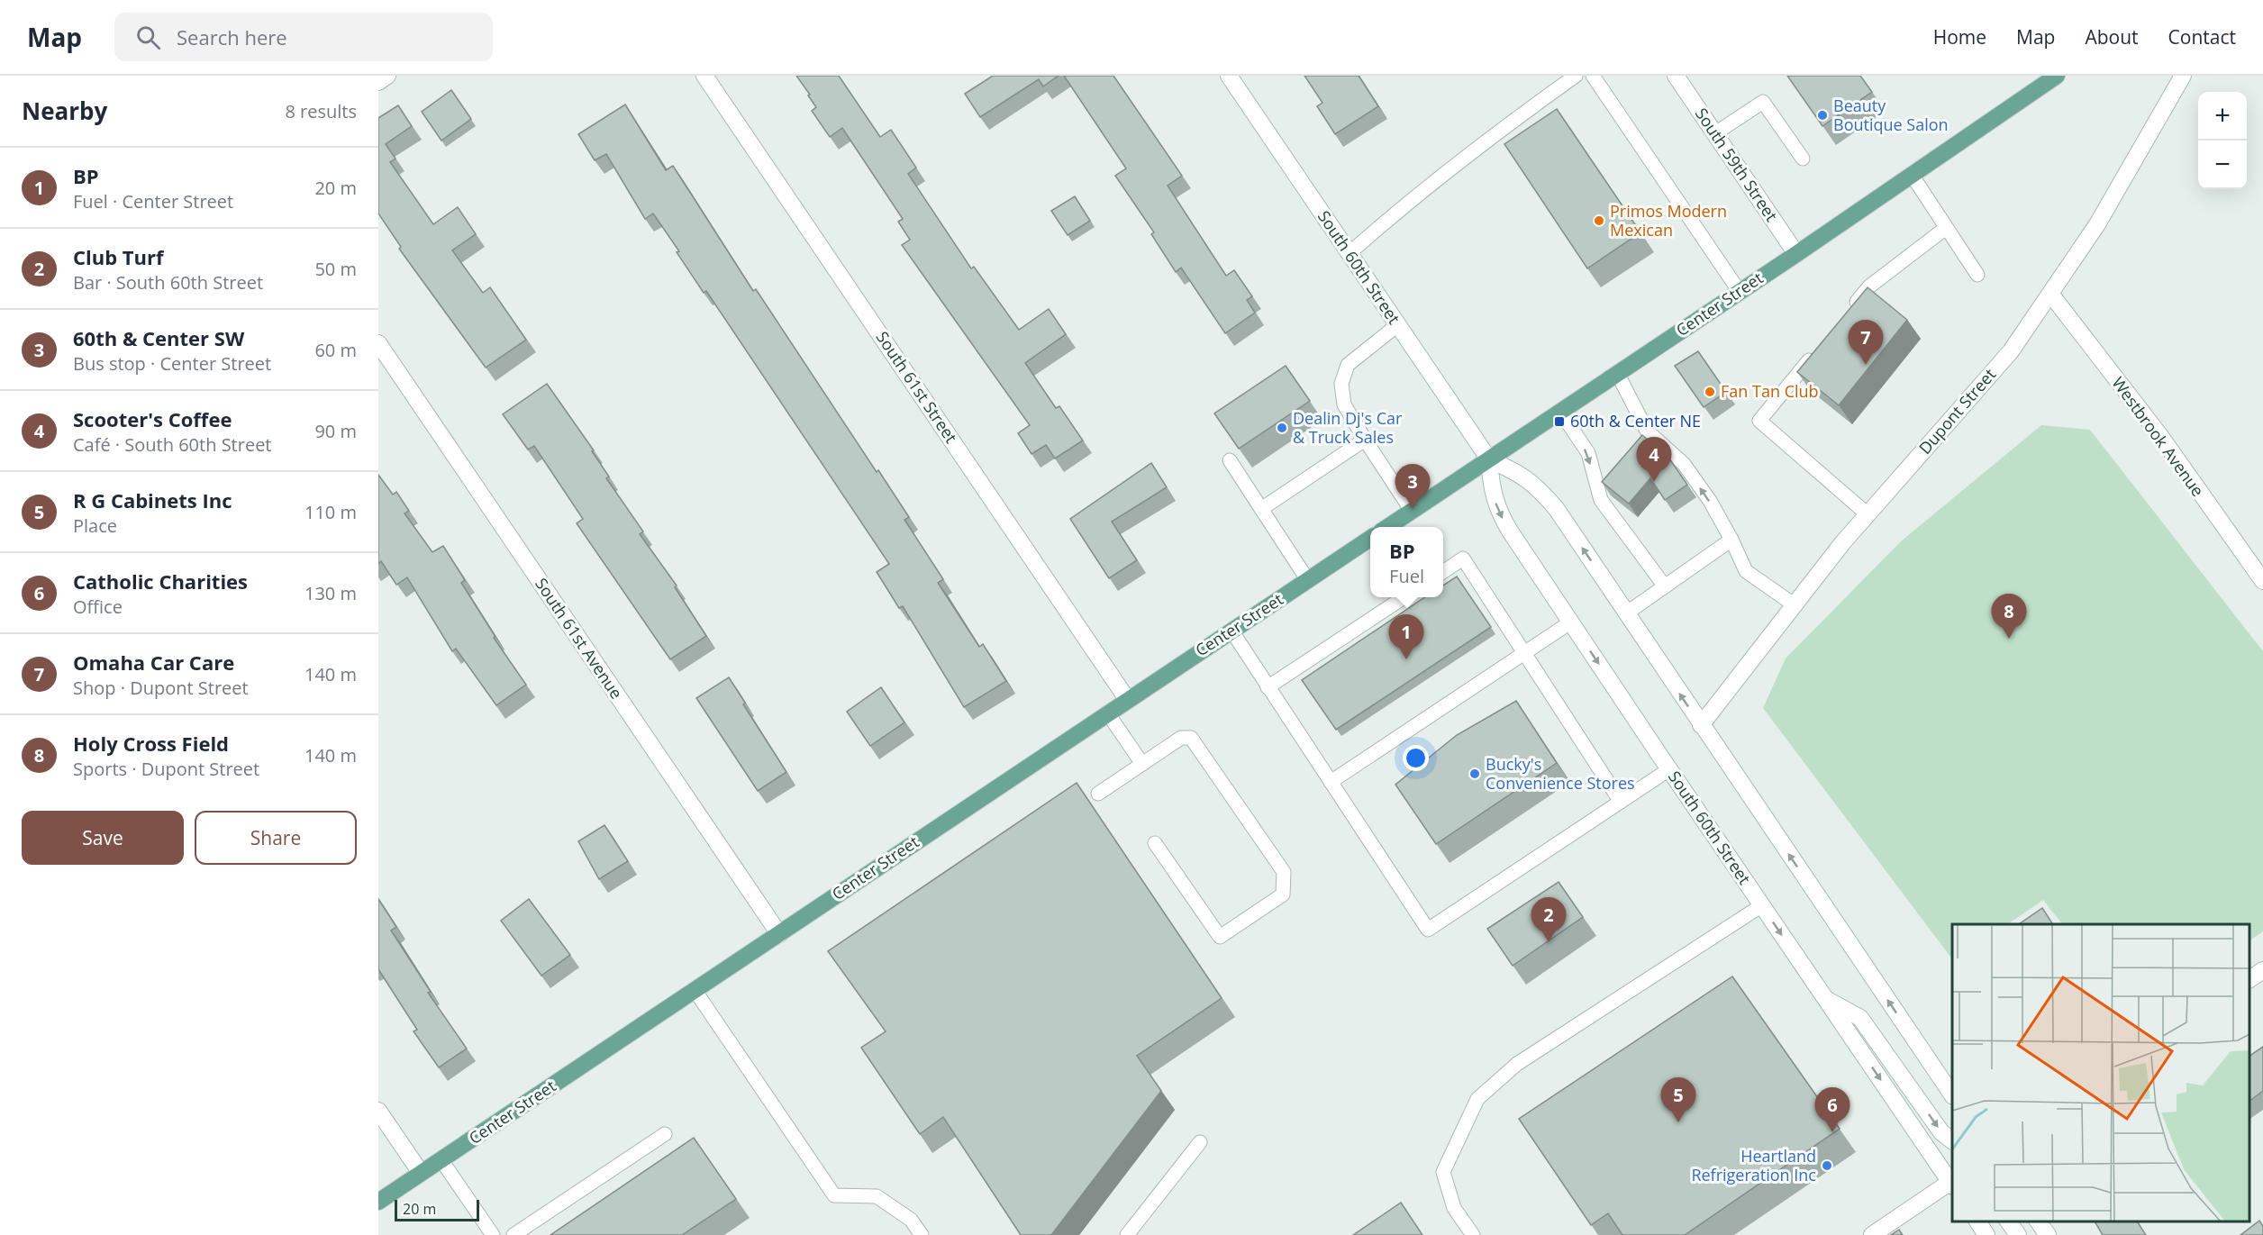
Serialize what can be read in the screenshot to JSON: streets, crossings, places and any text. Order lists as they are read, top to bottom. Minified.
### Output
{"streets":{"main road":["Center Street"],"street":["South 59th Street","South 60th Street","South 61st Street","Dupont Street","Westbrook Avenue","South 61st Avenue"]},"crossings":[["South 59th Street","Center Street"],["South 60th Street","Center Street"],["Center Street","South 61st Street"],["Center Street","South 61st Avenue"],["Dupont Street","Westbrook Avenue"]],"places":{"other":["Beauty Boutique Salon","Primos Modern Mexican","Fan Tan Club","Dealin Dj's Car & Truck Sales","Bucky's Convenience Stores","Heartland Refrigeration Inc"],"transit":["60th & Center NE"]},"scale_bar":"20 m","page":{"header":"Map","search":"Search here","nav":["Home","Map","About","Contact"],"heading":["Nearby","8 results"],"map_buttons":["+","−"],"list":[{"mark":"1","name":"BP","note":"Fuel · Center Street","value":"20 m"},{"mark":"2","name":"Club Turf","note":"Bar · South 60th Street","value":"50 m"},{"mark":"3","name":"60th & Center SW","note":"Bus stop · Center Street","value":"60 m"},{"mark":"4","name":"Scooter's Coffee","note":"Café · South 60th Street","value":"90 m"},{"mark":"5","name":"R G Cabinets Inc","note":"Place","value":"110 m"},{"mark":"6","name":"Catholic Charities","note":"Office","value":"130 m"},{"mark":"7","name":"Omaha Car Care","note":"Shop · Dupont Street","value":"140 m"},{"mark":"8","name":"Holy Cross Field","note":"Sports · Dupont Street","value":"140 m"}],"pins":["7","4","3","8","1","2","5","6"],"popup":["BP","Fuel"],"buttons":["Save","Share"],"scale":"20 m"}}
